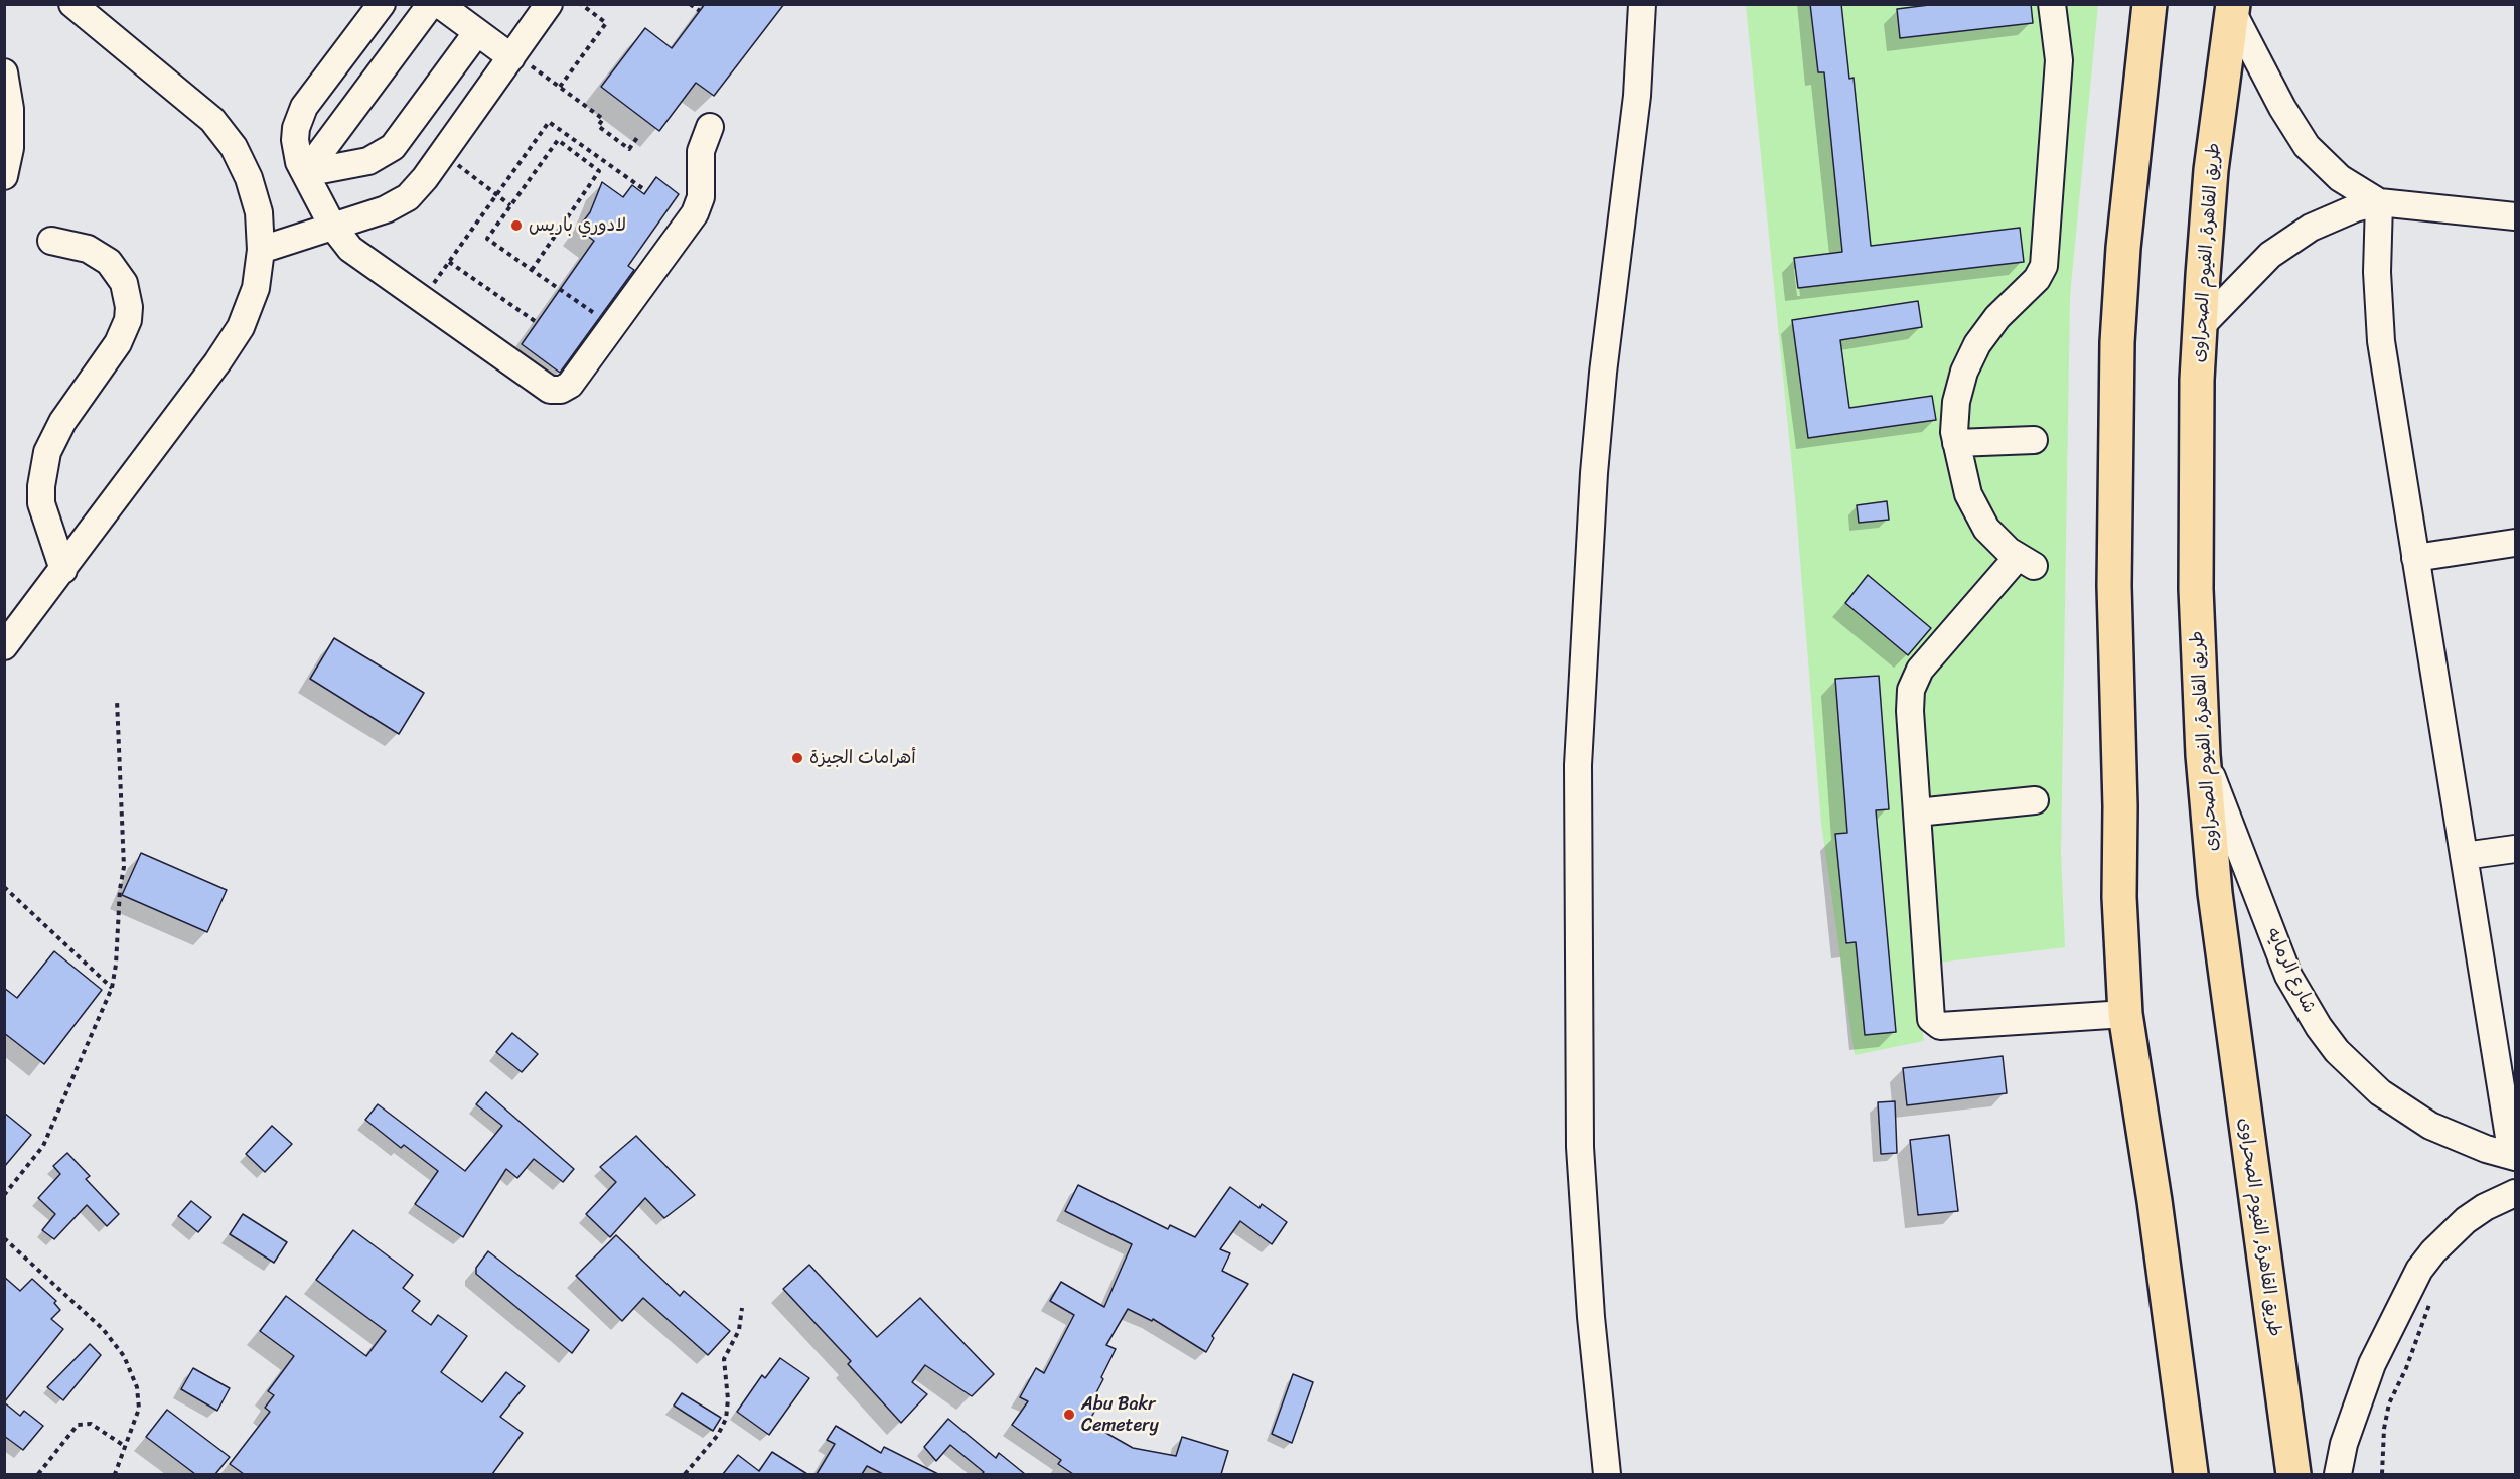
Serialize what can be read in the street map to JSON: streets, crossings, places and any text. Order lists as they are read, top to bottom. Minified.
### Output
{"streets":{"highway":["طريق القاهرة, الفيوم الصحراوى"],"street":["شارع الرمايه"]},"crossings":[["طريق القاهرة, الفيوم الصحراوى","شارع الرمايه"]],"places":["لادوري باريس","أهرامات الجيزة","Abu Bakr Cemetery"]}
